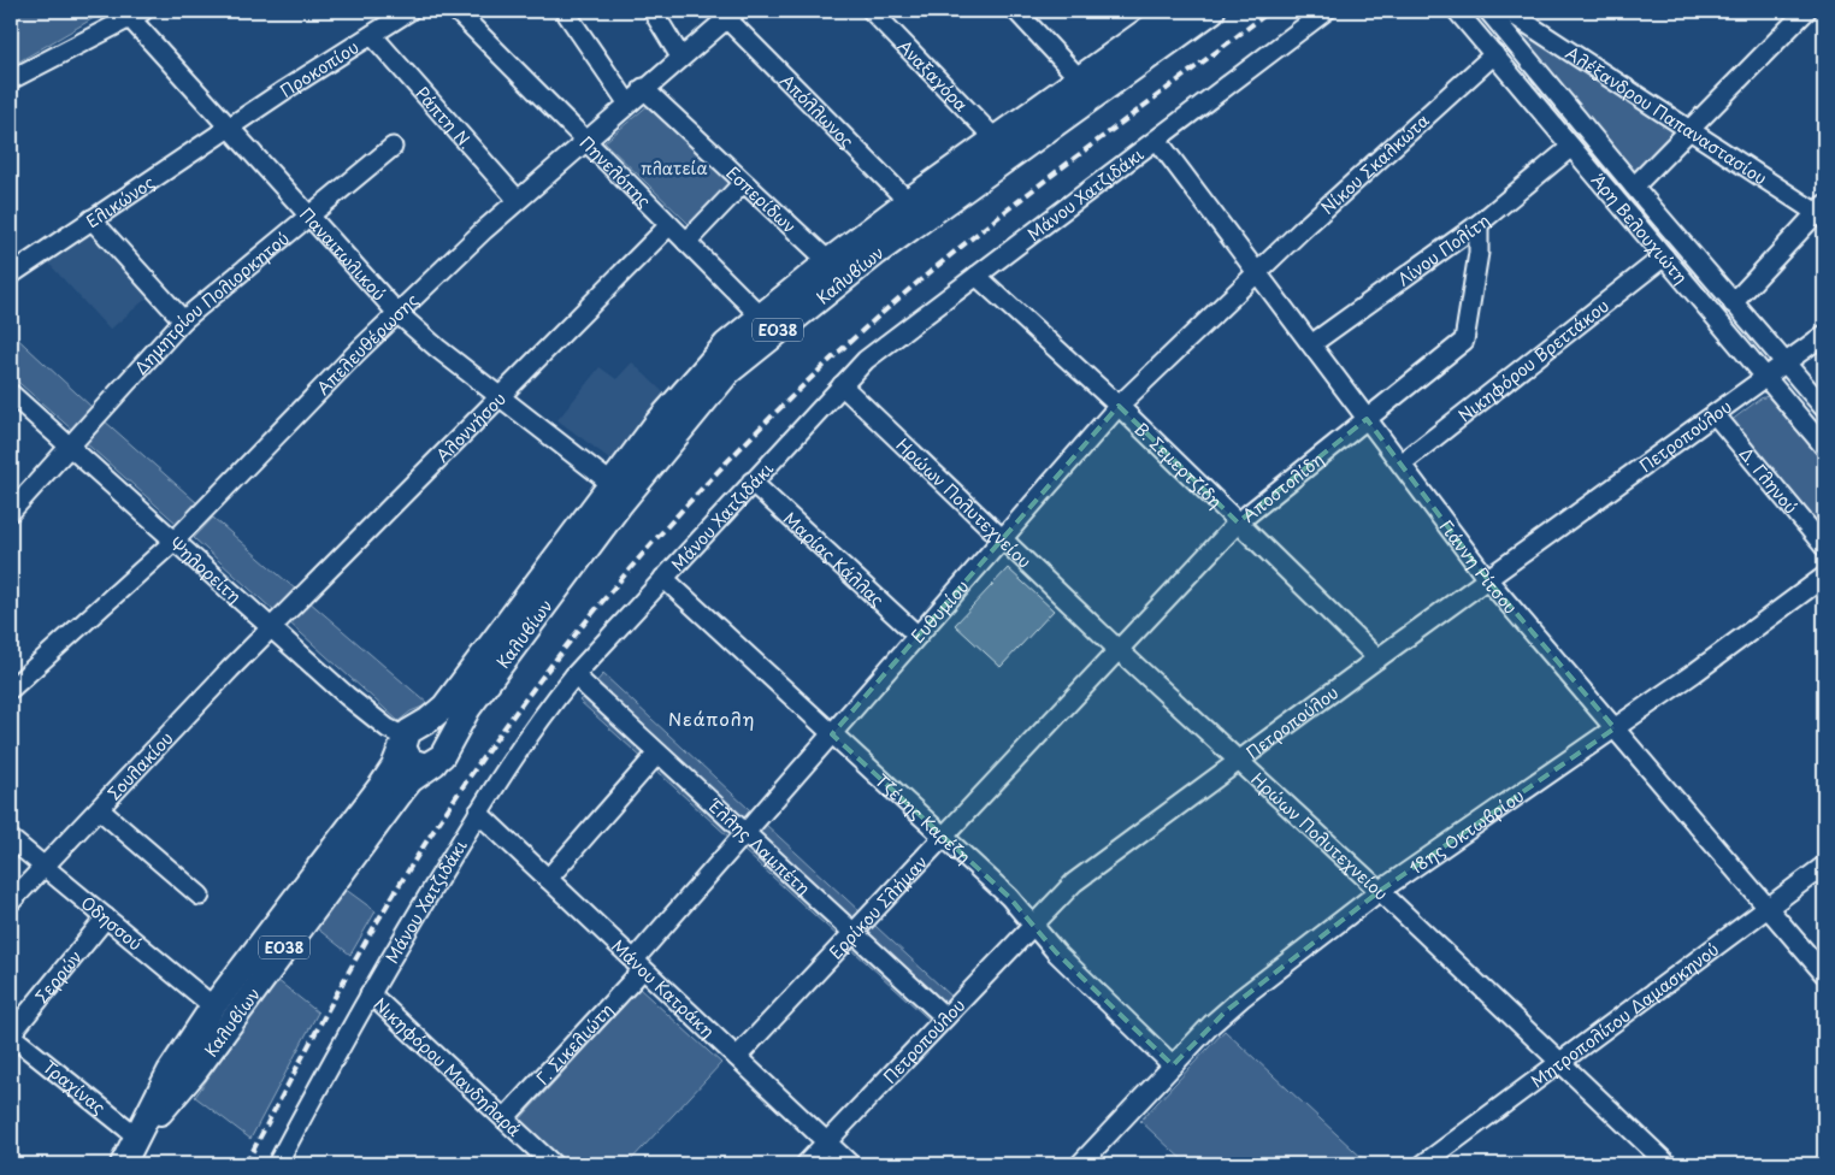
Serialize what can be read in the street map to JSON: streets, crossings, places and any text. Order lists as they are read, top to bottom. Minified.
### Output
{"streets":{"main road":["Καλυβίων","ΕΟ38"],"street":["Προκοπίου","Αναξαγόρα","Απόλλωνος","Αλέξανδρου Παπαναστασίου","Ράπτη Ν.","Νίκου Σκαλκώτα","Πηνελόπης","Μάνου Χατζιδάκι","Ελικώνος","Εσπερίδων","Άρη Βελουχιώτη","Λίνου Πολίτη","Παναιτωλικού","Δημητρίου Πολιορκητού","Απελευθέρωσης","Νικηφόρου Βρεττάκου","Αλοννήσου","Πετροπούλου","Β. Σεμερτζίδη","Δ. Γληνού","Αποστολίδη","Ηρώων Πολυτεχνείου","Μαρίας Κάλλας","Γιάννη Ρίτσου","Ψηλορείτη","Ευθυμίου","Σουλακίου","Τζένης Καρέζη","18ης Οκτωβρίου","Έλλης Λαμπέτη","Ερρίκου Σλήμαν","Οδησσού","Σερρών","Μάνου Κατράκη","Μητροπολίτου Δαμασκηνού","Γ. Σικελιώτη","Νικηφόρου Μανδηλαρά","Τραχίνας"]},"crossings":[["Προκοπίου","Ράπτη Ν."],["Προκοπίου","Ελικώνος"],["Προκοπίου","Παναιτωλικού"],["Αναξαγόρα","Καλυβίων"],["Απόλλωνος","Καλυβίων"],["Απόλλωνος","Απελευθέρωσης"],["Ράπτη Ν.","Απελευθέρωσης"],["Νίκου Σκαλκώτα","Άρη Βελουχιώτη"],["Νίκου Σκαλκώτα","Γιάννη Ρίτσου"],["Νίκου Σκαλκώτα","Ευθυμίου"],["Πηνελόπης","Καλυβίων"],["Πηνελόπης","Απελευθέρωσης"],["Πηνελόπης","Αλοννήσου"],["Μάνου Χατζιδάκι","Β. Σεμερτζίδη"],["Μάνου Χατζιδάκι","Ηρώων Πολυτεχνείου"],["Μάνου Χατζιδάκι","Μαρίας Κάλλας"],["Μάνου Χατζιδάκι","Γιάννη Ρίτσου"],["Μάνου Χατζιδάκι","Τζένης Καρέζη"],["Μάνου Χατζιδάκι","Έλλης Λαμπέτη"],["Μάνου Χατζιδάκι","Μάνου Κατράκη"],["Μάνου Χατζιδάκι","Νικηφόρου Μανδηλαρά"],["Ελικώνος","Παναιτωλικού"],["Εσπερίδων","Καλυβίων"],["Εσπερίδων","Απελευθέρωσης"],["Άρη Βελουχιώτη","Λίνου Πολίτη"],["Άρη Βελουχιώτη","Νικηφόρου Βρεττάκου"],["Άρη Βελουχιώτη","Πετροπούλου"],["Λίνου Πολίτη","Αποστολίδη"],["Λίνου Πολίτη","Γιάννη Ρίτσου"],["Παναιτωλικού","Καλυβίων"],["Παναιτωλικού","Δημητρίου Πολιορκητού"],["Παναιτωλικού","Απελευθέρωσης"],["Παναιτωλικού","Αλοννήσου"],["Καλυβίων","Ψηλορείτη"],["Καλυβίων","Οδησσού"],["Καλυβίων","Τραχίνας"],["Δημητρίου Πολιορκητού","Ψηλορείτη"],["Απελευθέρωσης","Ψηλορείτη"],["Νικηφόρου Βρεττάκου","Γιάννη Ρίτσου"],["Αλοννήσου","Ψηλορείτη"],["Αλοννήσου","Σουλακίου"],["Πετροπούλου","Β. Σεμερτζίδη"],["Πετροπούλου","Δ. Γληνού"],["Πετροπούλου","Ηρώων Πολυτεχνείου"],["Πετροπούλου","Γιάννη Ρίτσου"],["Πετροπούλου","Τζένης Καρέζη"],["Πετροπούλου","Έλλης Λαμπέτη"],["Πετροπούλου","Μάνου Κατράκη"],["Β. Σεμερτζίδη","Αποστολίδη"],["Β. Σεμερτζίδη","Ευθυμίου"],["Αποστολίδη","Ηρώων Πολυτεχνείου"],["Αποστολίδη","Γιάννη Ρίτσου"],["Αποστολίδη","Ερρίκου Σλήμαν"],["Ηρώων Πολυτεχνείου","Ευθυμίου"],["Ηρώων Πολυτεχνείου","18ης Οκτωβρίου"],["Ηρώων Πολυτεχνείου","Ερρίκου Σλήμαν"],["Ηρώων Πολυτεχνείου","Μητροπολίτου Δαμασκηνού"],["Μαρίας Κάλλας","Ευθυμίου"],["Γιάννη Ρίτσου","Ευθυμίου"],["Γιάννη Ρίτσου","18ης Οκτωβρίου"],["Γιάννη Ρίτσου","Μητροπολίτου Δαμασκηνού"],["Ψηλορείτη","Σουλακίου"],["Ευθυμίου","Τζένης Καρέζη"],["Ευθυμίου","Έλλης Λαμπέτη"],["Ευθυμίου","Μάνου Κατράκη"],["Ευθυμίου","Γ. Σικελιώτη"],["Σουλακίου","Οδησσού"],["Τζένης Καρέζη","18ης Οκτωβρίου"],["Τζένης Καρέζη","Ερρίκου Σλήμαν"],["Έλλης Λαμπέτη","Ερρίκου Σλήμαν"],["Ερρίκου Σλήμαν","Μάνου Κατράκη"],["Οδησσού","Σερρών"],["Σερρών","Τραχίνας"],["Μάνου Κατράκη","Γ. Σικελιώτη"],["Γ. Σικελιώτη","Νικηφόρου Μανδηλαρά"]],"districts":["Νεάπολη"],"parks":["πλατεία"]}
